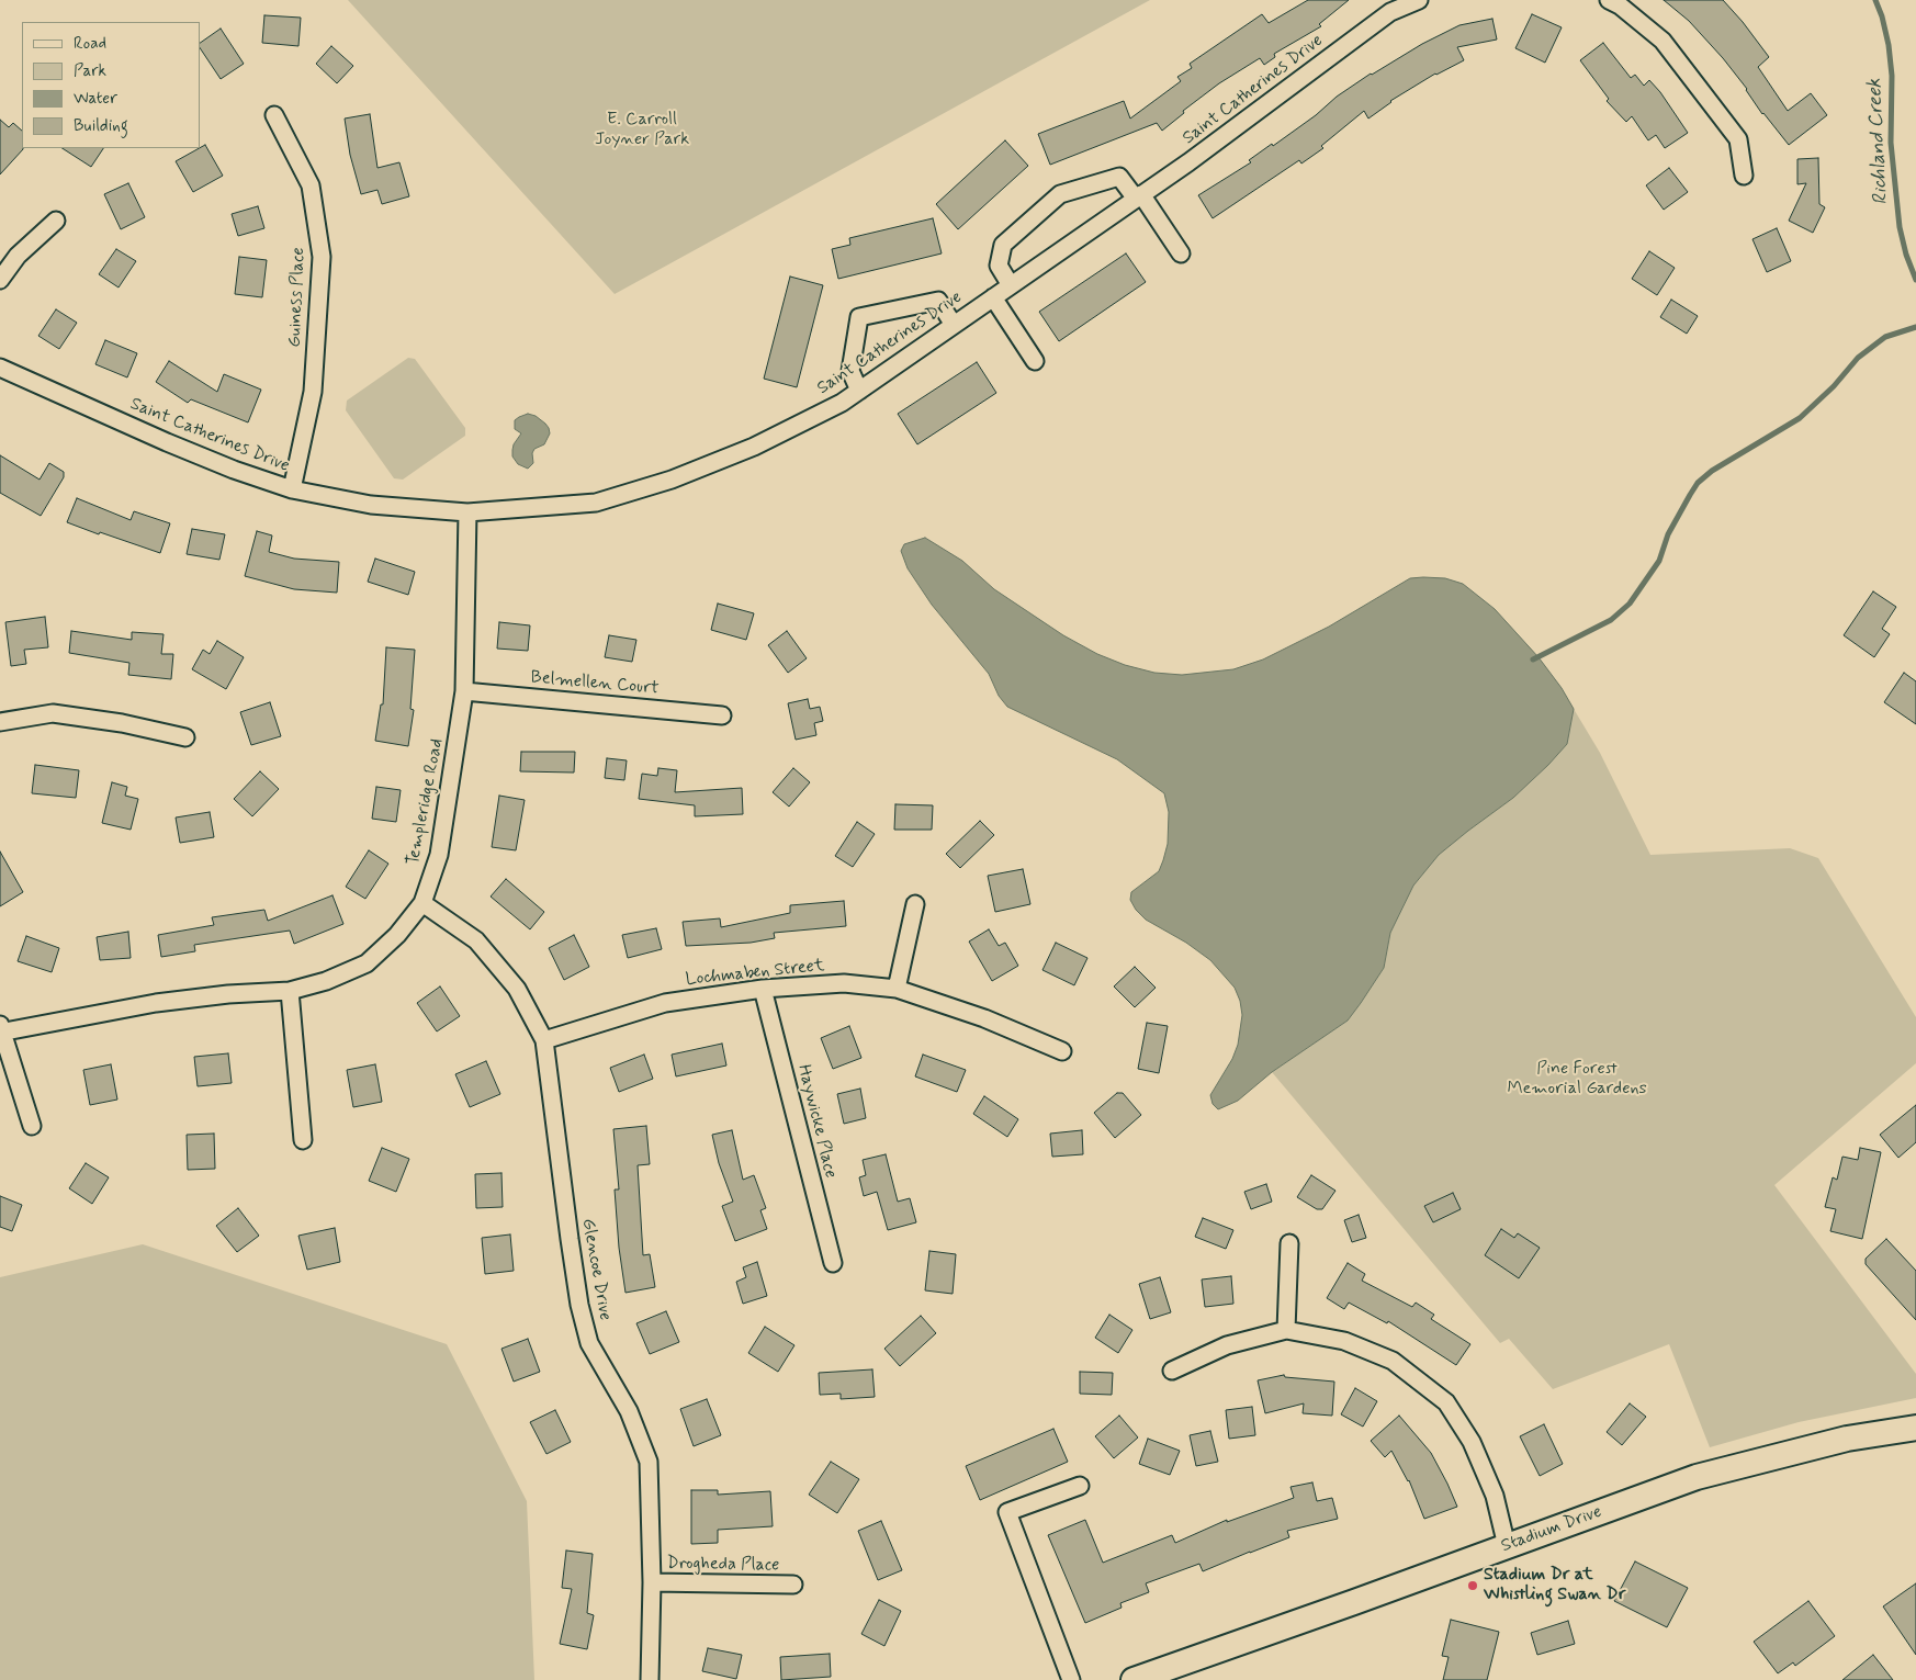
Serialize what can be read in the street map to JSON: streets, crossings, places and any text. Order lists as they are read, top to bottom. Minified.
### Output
{"streets":{"street":["Saint Catherines Drive","Guiness Place","Belmellen Court","Templeridge Road","Lochmaben Street","Haywicke Place","Glencoe Drive","Stadium Drive","Drogheda Place"]},"crossings":[["Saint Catherines Drive","Guiness Place"],["Saint Catherines Drive","Templeridge Road"],["Belmellen Court","Templeridge Road"],["Templeridge Road","Glencoe Drive"],["Lochmaben Street","Haywicke Place"],["Lochmaben Street","Glencoe Drive"],["Glencoe Drive","Drogheda Place"]],"water":["Richland Creek"],"parks":["E. Carroll Joyner Park","Pine Forest Memorial Gardens"],"places":["Stadium Dr at Whistling Swan Dr"],"legend":["Road","Park","Water","Building"]}
